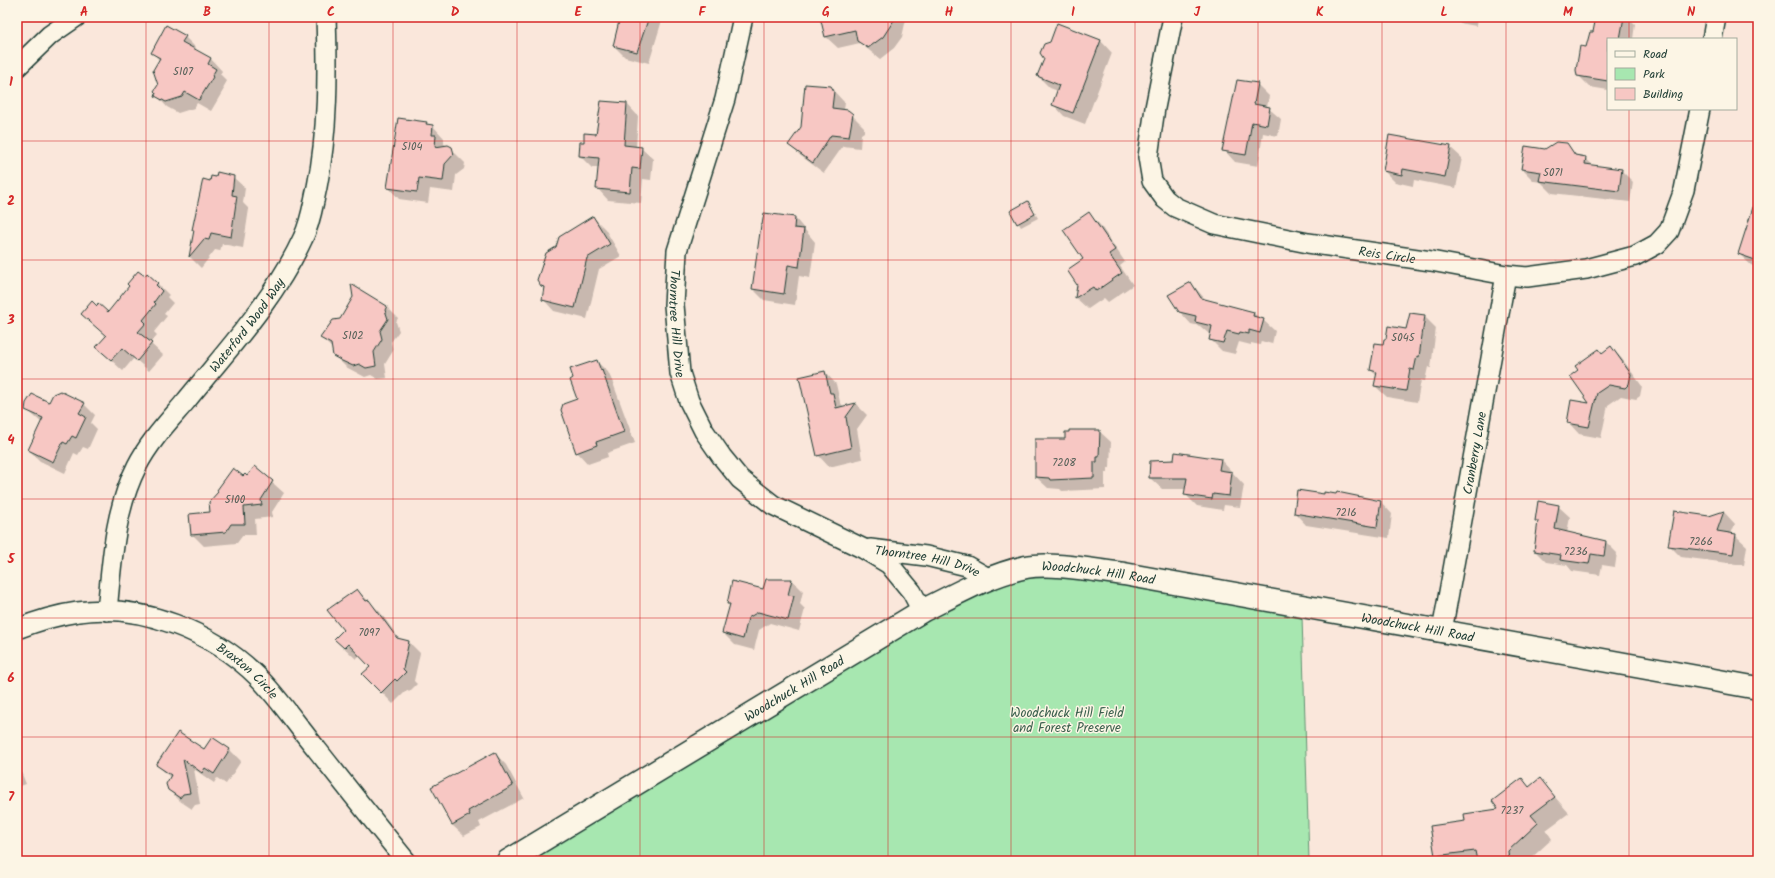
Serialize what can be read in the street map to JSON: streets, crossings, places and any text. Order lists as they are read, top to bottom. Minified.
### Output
{"streets":{"street":["Reis Circle","Thorntree Hill Drive","Waterford Wood Way","Cranberry Lane","Woodchuck Hill Road","Braxton Circle"]},"crossings":[["Reis Circle","Cranberry Lane"],["Thorntree Hill Drive","Woodchuck Hill Road"],["Waterford Wood Way","Braxton Circle"],["Cranberry Lane","Woodchuck Hill Road"]],"parks":["Woodchuck Hill Field and Forest Preserve"],"house_numbers":["5107","5104","5071","5102","5045","7208","5100","7216","7266","7236","7097","7237"],"legend":["Road","Park","Building"],"grid":{"columns":["A","B","C","D","E","F","G","H","I","J","K","L","M","N"],"rows":["1","2","3","4","5","6","7"]}}
